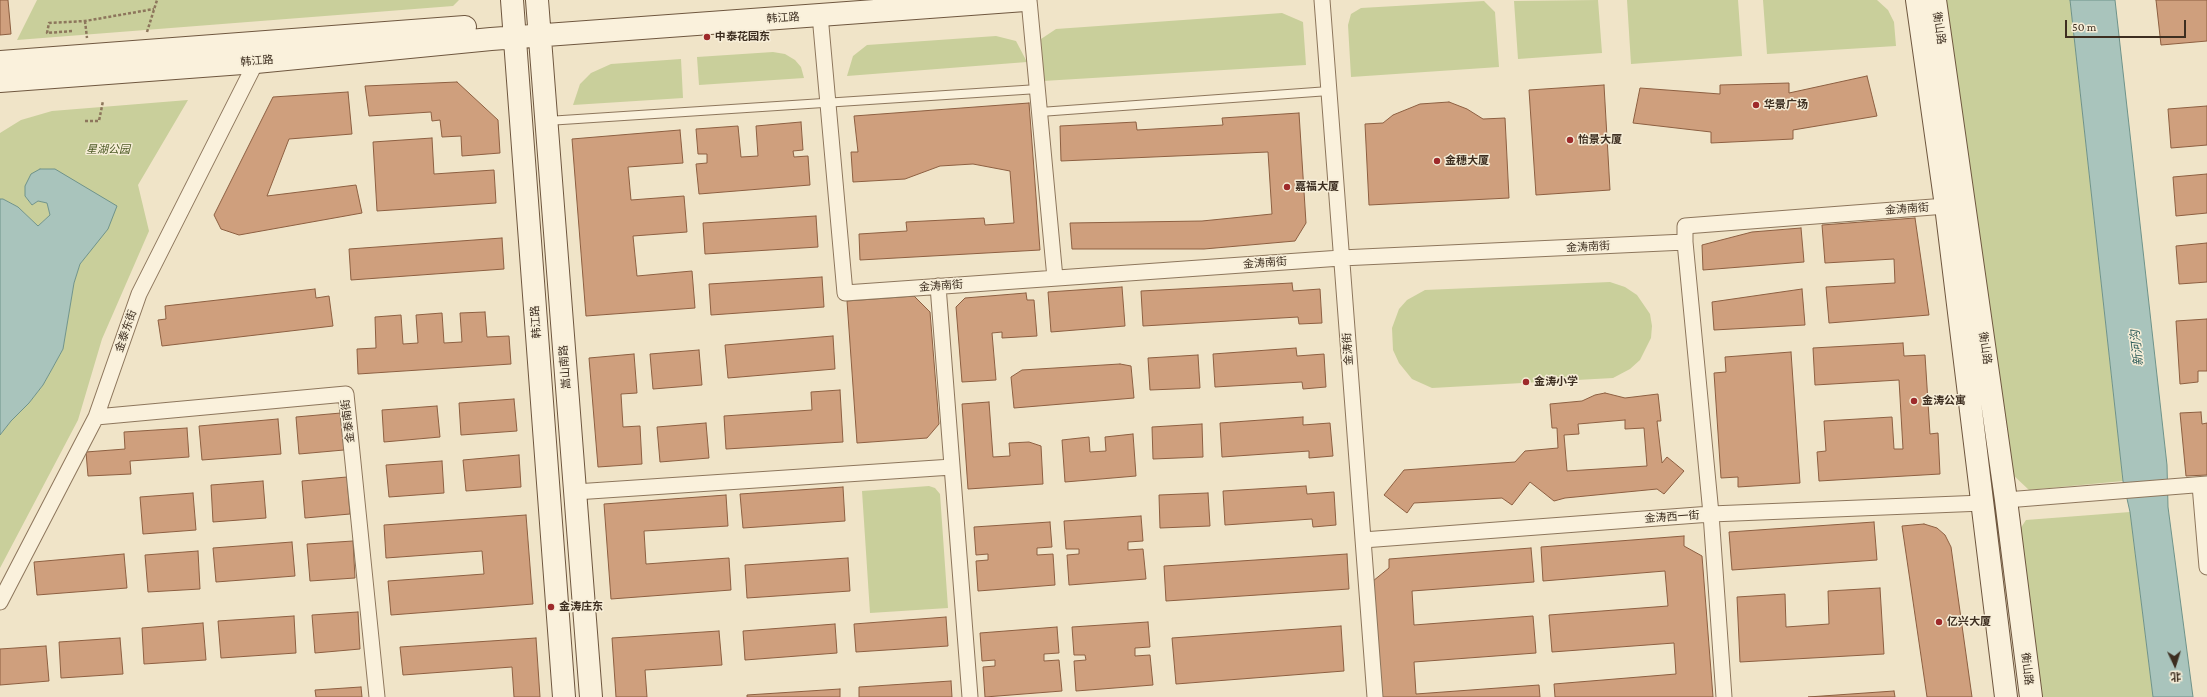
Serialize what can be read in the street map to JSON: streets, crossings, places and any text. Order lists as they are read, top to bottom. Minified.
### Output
{"streets":{"street":["韩江路","衡山路","金涛南街","金泰东街","金涛街","嵩山南路","金泰南街","金涛西一街"]},"crossings":[["韩江路","金涛南街"],["韩江路","金泰东街"],["韩江路","嵩山南路"],["衡山路","金涛南街"],["衡山路","金涛西一街"],["金涛南街","金涛街"],["金泰东街","金泰南街"],["金涛街","金涛西一街"]],"water":["新河沟"],"parks":["星湖公园"],"places":["中泰花园东","华景广场","怡景大厦","金穗大厦","嘉福大厦","金涛小学","金涛公寓","金涛庄东","亿兴大厦"],"scale_bar":"50 m","north":"bottom"}
